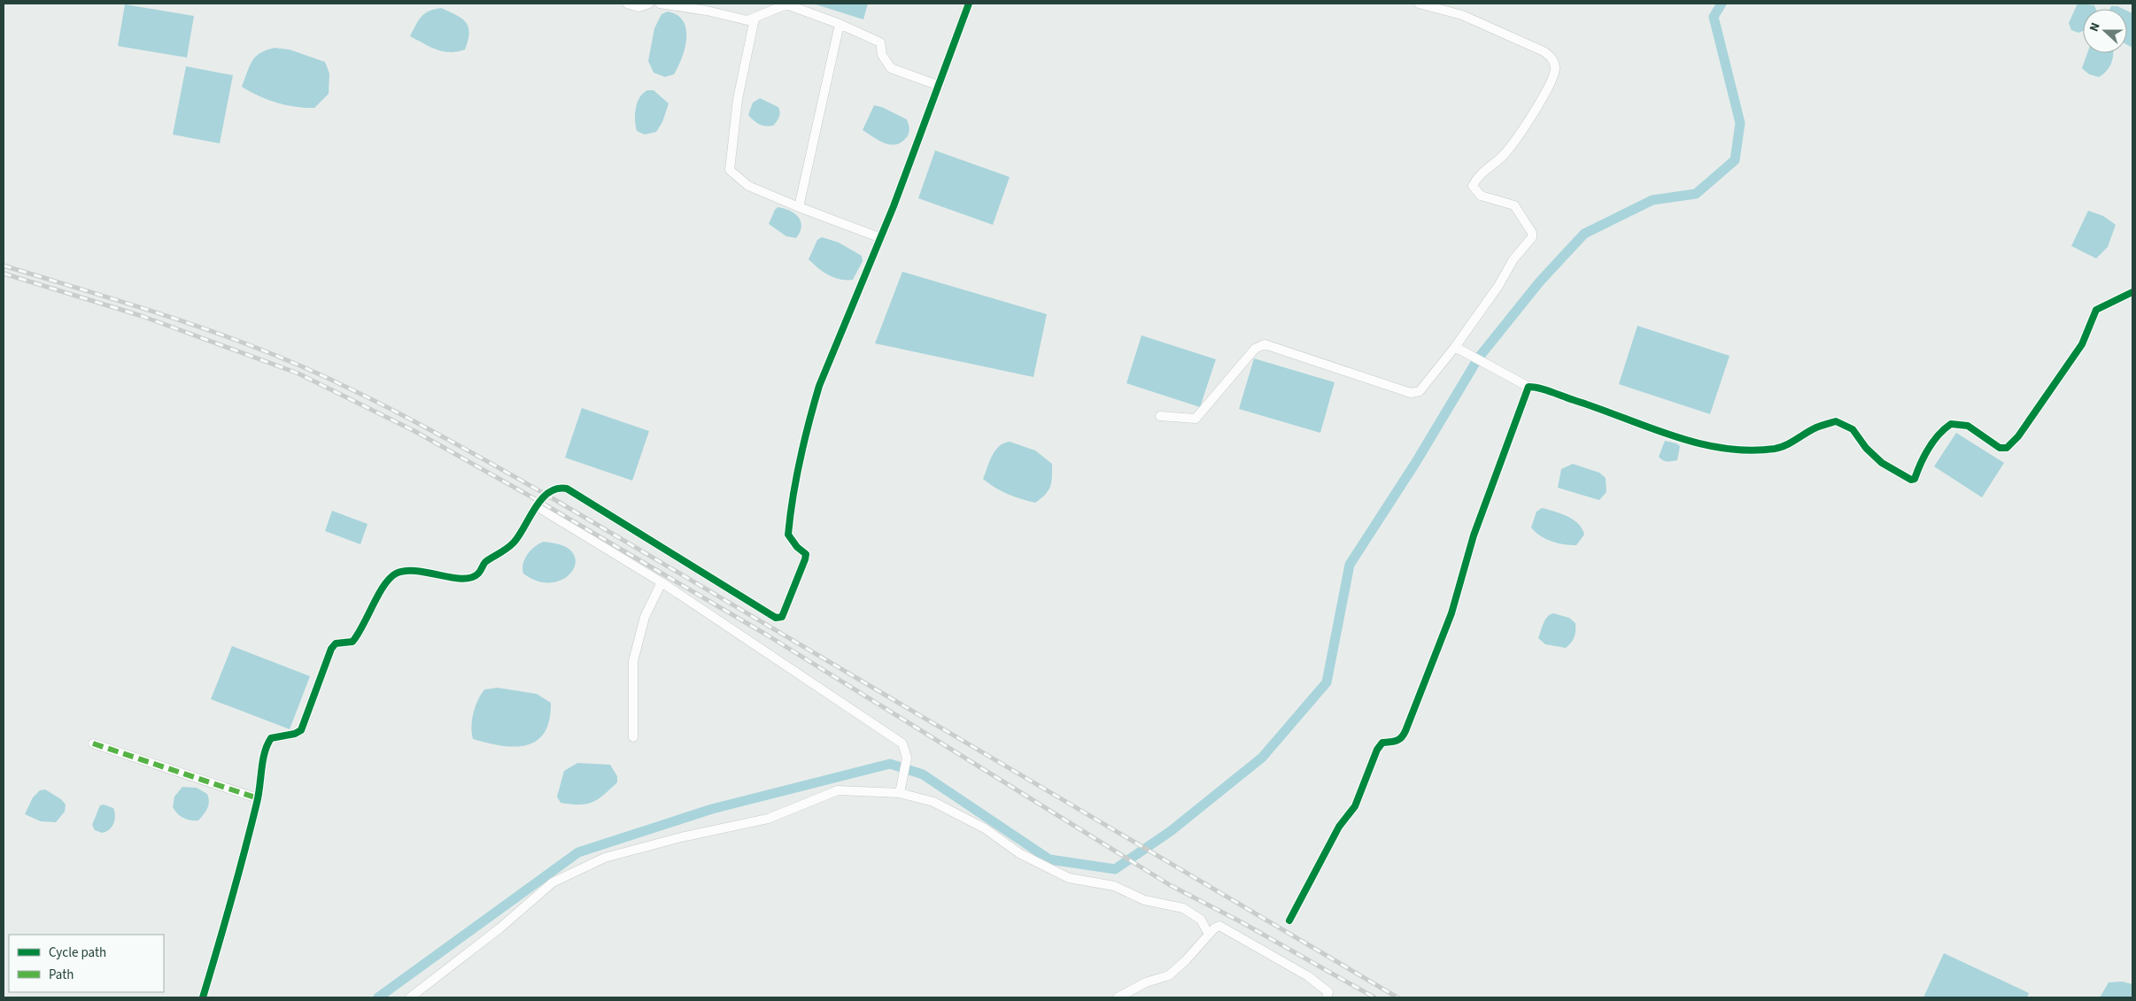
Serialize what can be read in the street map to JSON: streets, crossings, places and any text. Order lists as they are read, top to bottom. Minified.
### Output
{"legend":["Cycle path","Path"],"north":"left"}
